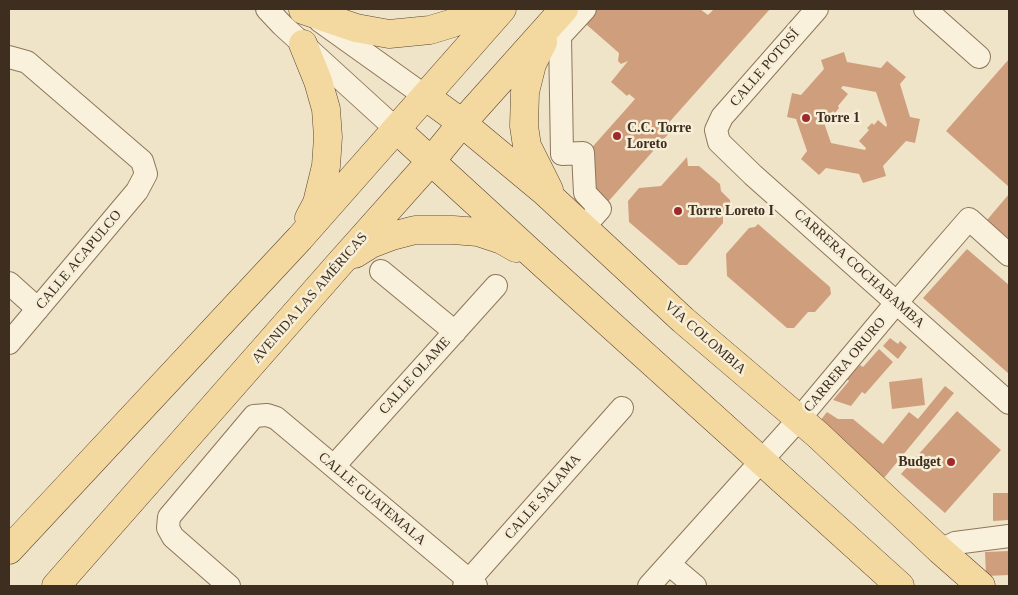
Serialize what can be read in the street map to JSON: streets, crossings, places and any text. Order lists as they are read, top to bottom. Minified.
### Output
{"streets":{"main road":["AVENIDA LAS AMÉRICAS","VÍA COLOMBIA"],"street":["CALLE POTOSÍ","CALLE ACAPULCO","CARRERA COCHABAMBA","CARRERA ORURO","CALLE OLAME","CALLE SALAMA","CALLE GUATEMALA"]},"crossings":[["CALLE POTOSÍ","CARRERA COCHABAMBA"],["CARRERA COCHABAMBA","CARRERA ORURO"],["AVENIDA LAS AMÉRICAS","VÍA COLOMBIA"],["VÍA COLOMBIA","CARRERA ORURO"],["CALLE OLAME","CALLE GUATEMALA"],["CALLE SALAMA","CALLE GUATEMALA"]],"places":["Torre 1","C.C. Torre Loreto","Torre Loreto I","Budget"]}
